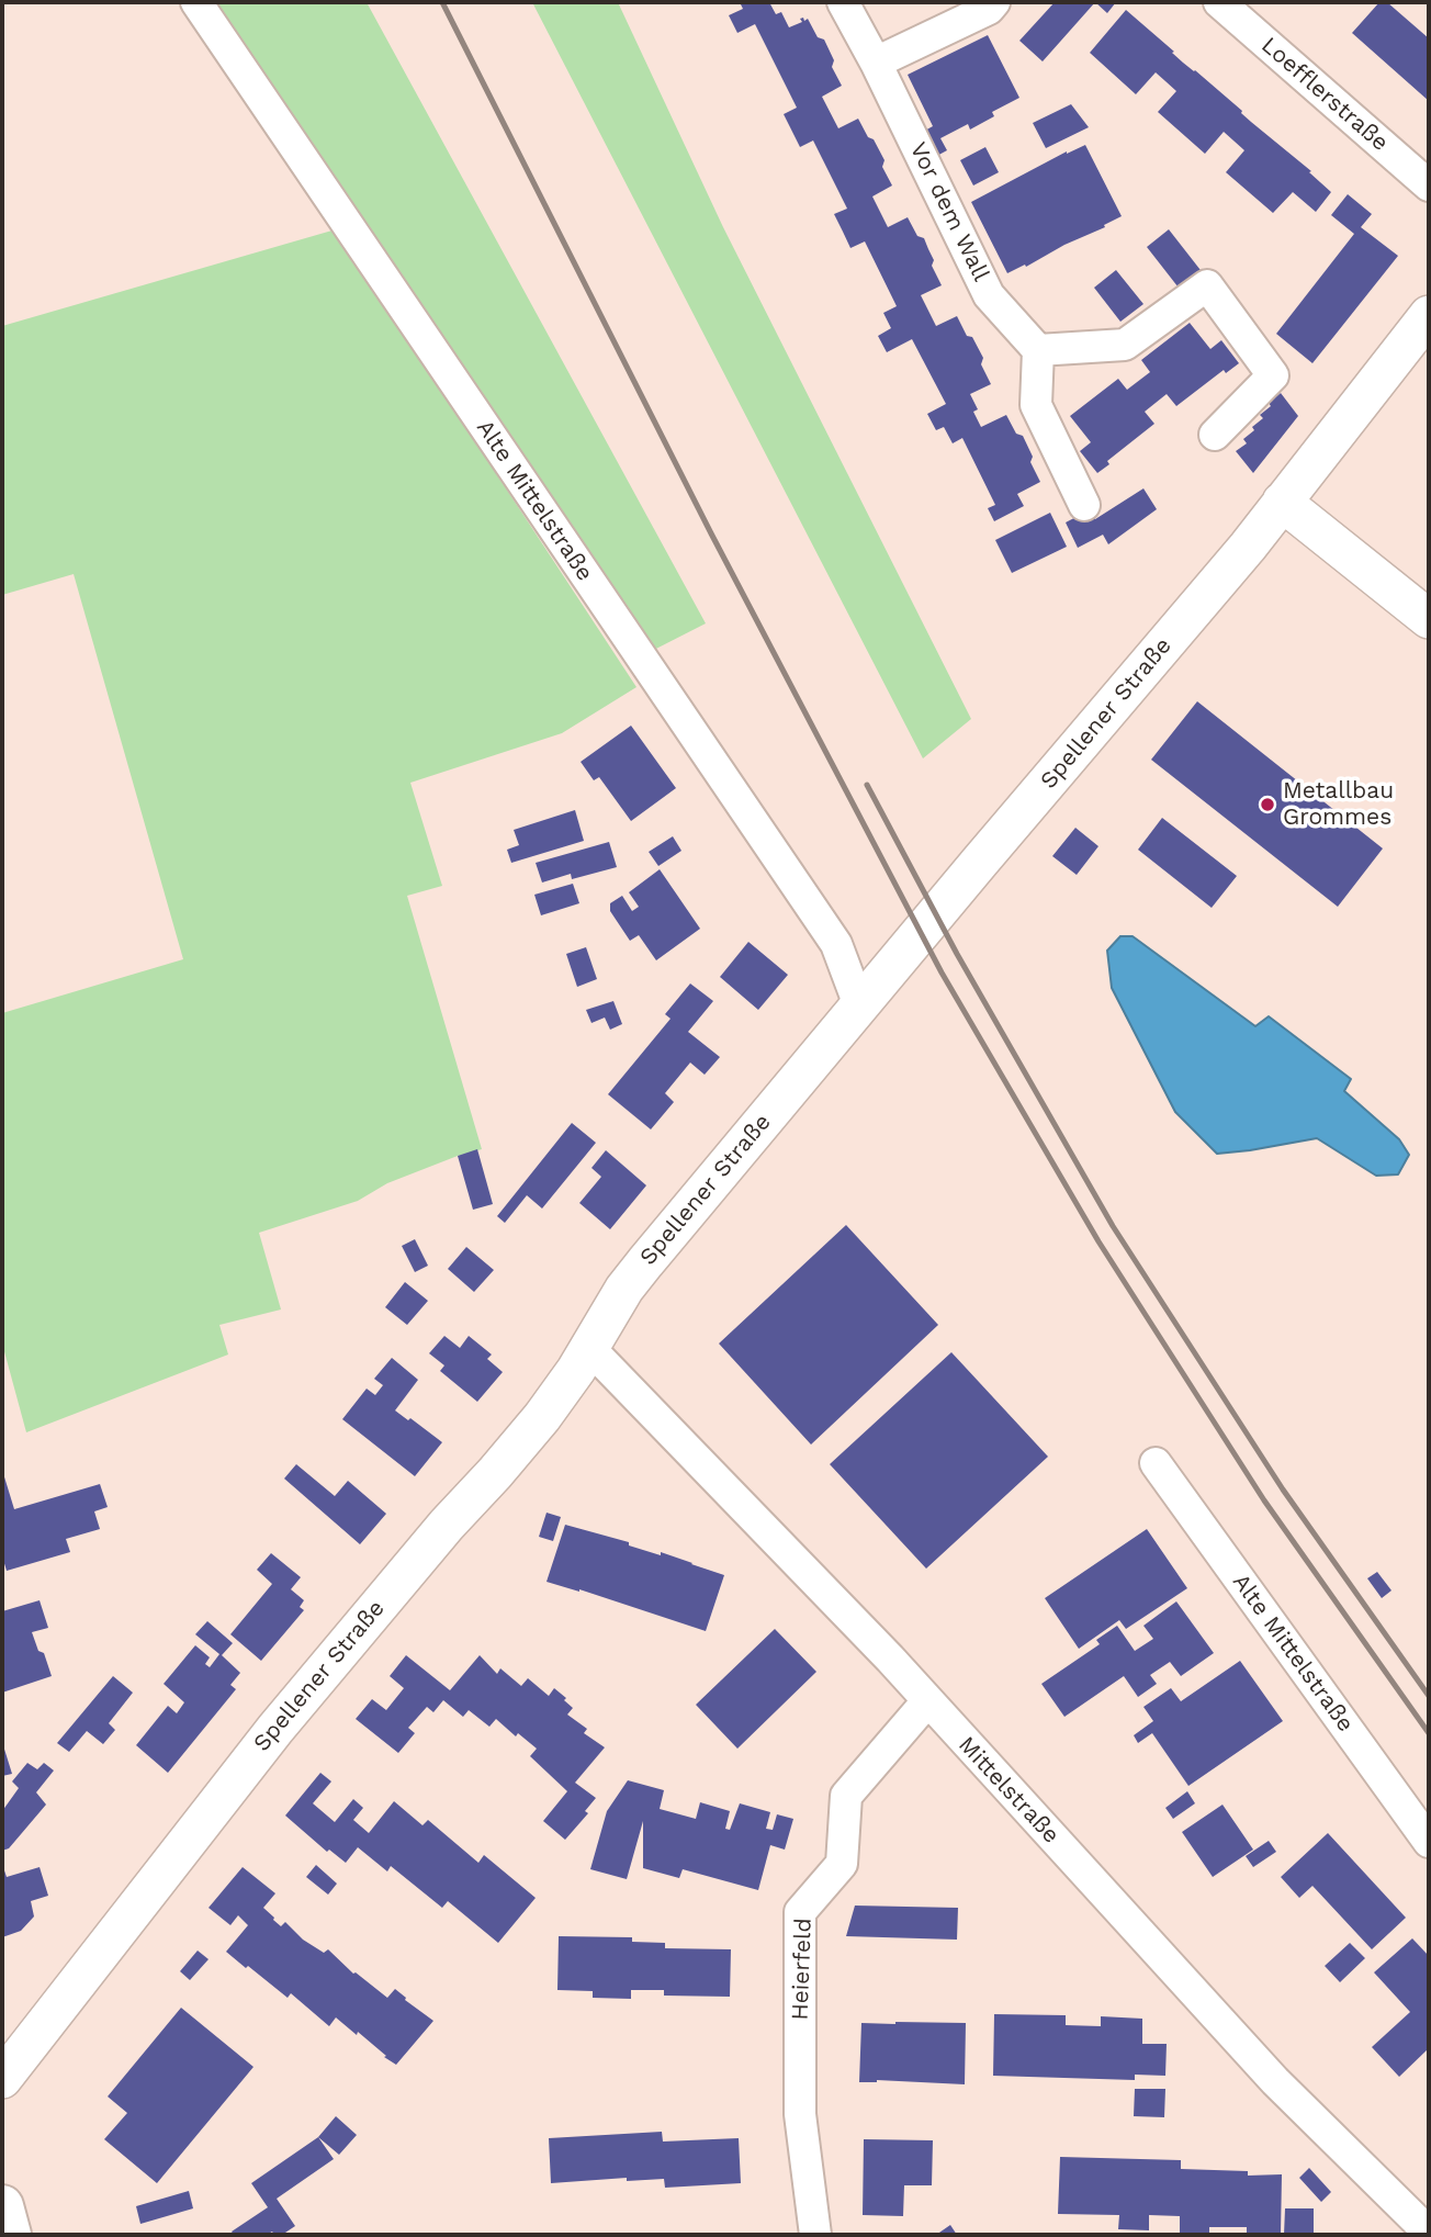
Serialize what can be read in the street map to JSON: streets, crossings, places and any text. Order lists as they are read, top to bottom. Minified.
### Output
{"streets":{"street":["Loefflerstraße","Vor dem Wall","Alte Mittelstraße","Spellener Straße","Mittelstraße","Heierfeld"]},"crossings":[["Alte Mittelstraße","Spellener Straße"],["Spellener Straße","Mittelstraße"],["Mittelstraße","Heierfeld"]],"places":["Metallbau Grommes"]}
